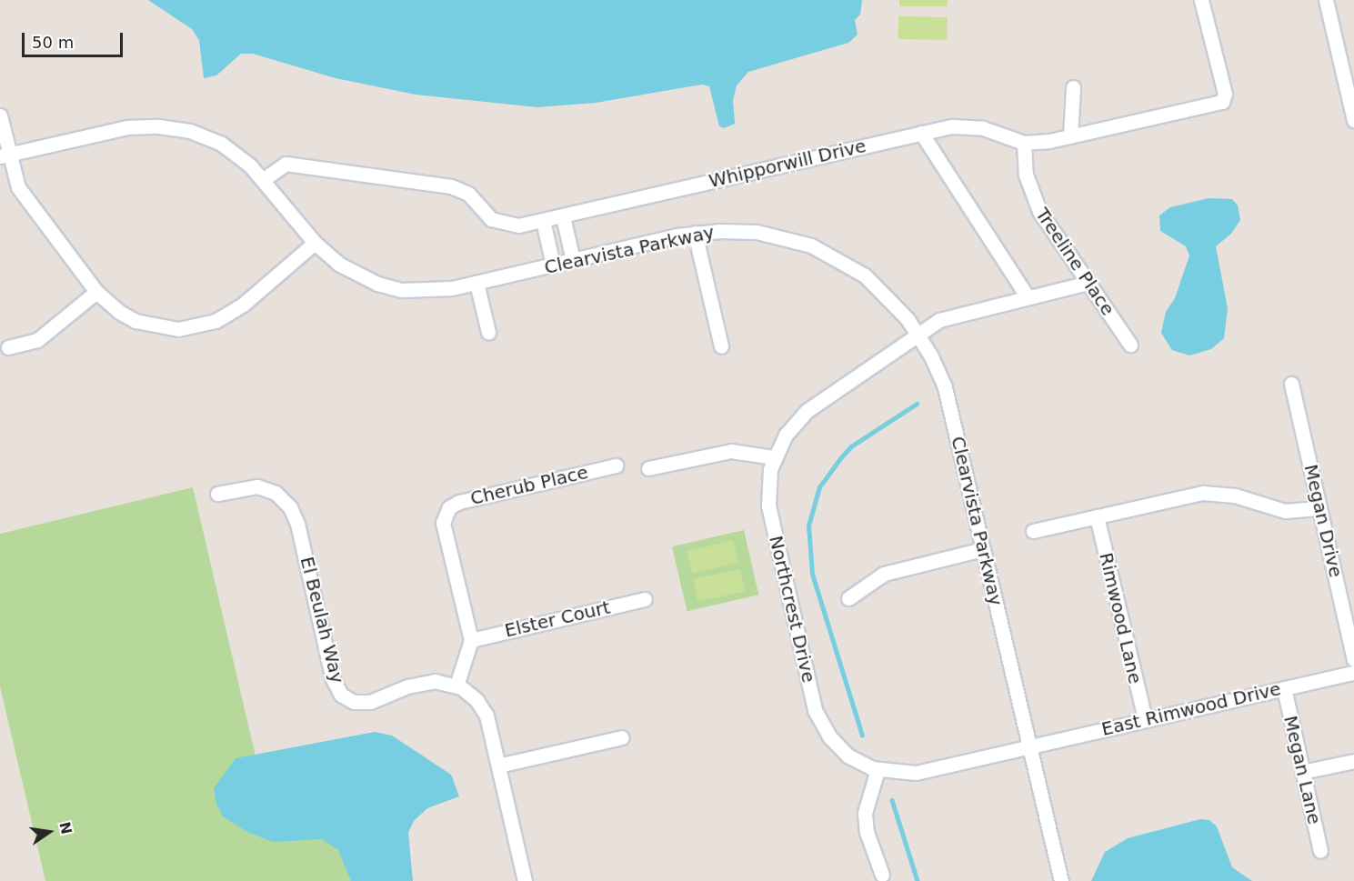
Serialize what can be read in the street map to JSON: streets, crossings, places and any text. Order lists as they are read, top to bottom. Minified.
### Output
{"streets":{"street":["Whipporwill Drive","Clearvista Parkway","Treeline Place","Cherub Place","Megan Drive","Northcrest Drive","Rimwood Lane","Elster Court","El Beulah Way","East Rimwood Drive","Megan Lane"]},"crossings":[["Whipporwill Drive","Clearvista Parkway"],["Whipporwill Drive","Treeline Place"],["Clearvista Parkway","Northcrest Drive"],["Clearvista Parkway","East Rimwood Drive"],["Treeline Place","Northcrest Drive"],["Cherub Place","Elster Court"],["Northcrest Drive","East Rimwood Drive"],["Rimwood Lane","East Rimwood Drive"],["East Rimwood Drive","Megan Lane"]],"scale_bar":"50 m","north":"right"}
